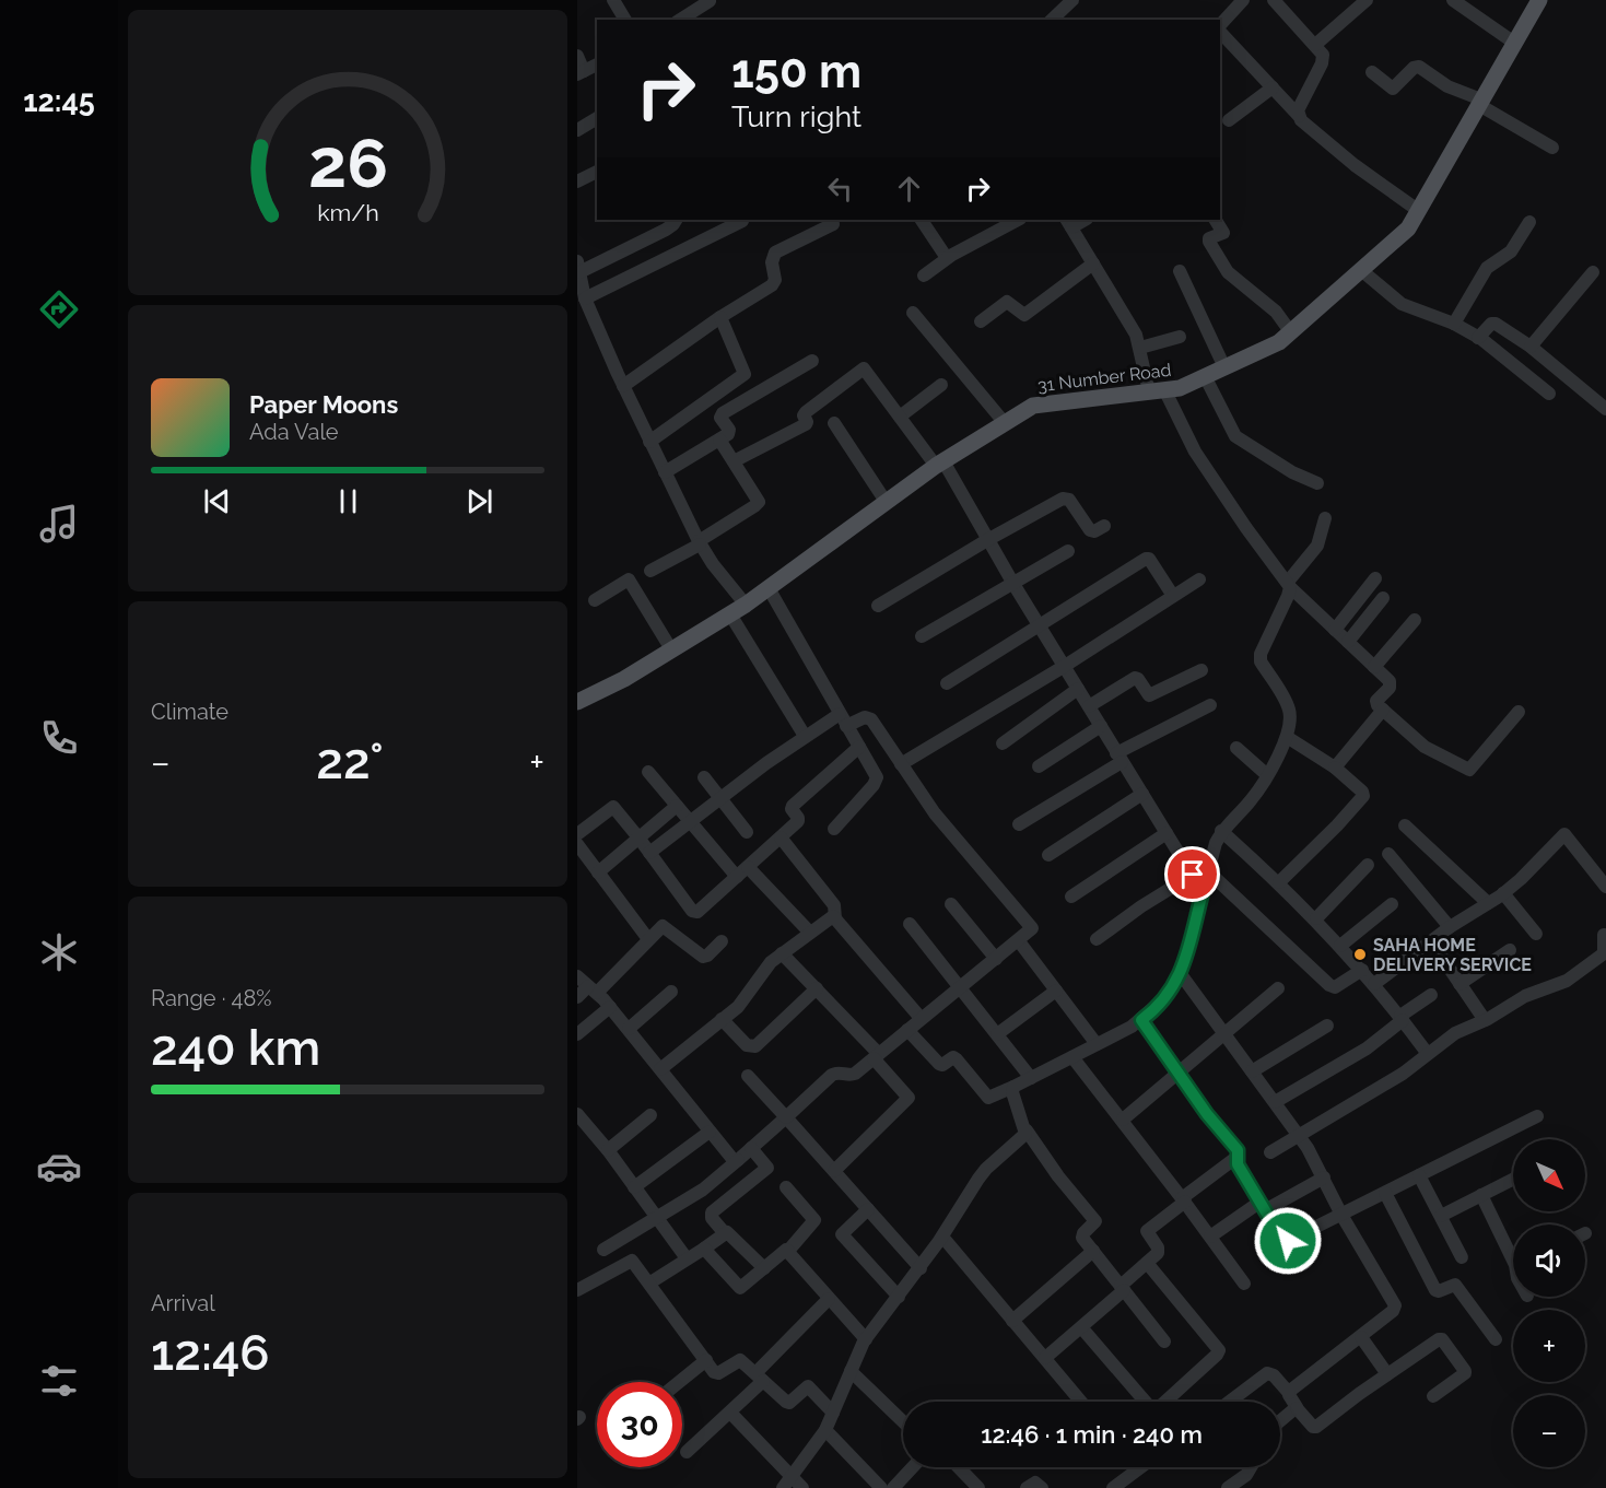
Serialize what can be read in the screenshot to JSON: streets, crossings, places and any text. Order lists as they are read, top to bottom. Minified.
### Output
{"streets":{"main road":["31 Number Road"]},"places":["SAHA HOME DELIVERY SERVICE"],"north":"bottom right","page":{"tabs":"12:45","turn":["150 m","Turn right"],"song":["Paper Moons","Ada Vale"],"tile":["Climate",["Range · 48%","240 km"],["Arrival","12:46"]],"heat":["−","22°","+"],"map_buttons":["+","−"],"limit":"30","trip":"12:46 · 1 min · 240 m","gauge":["26","km/h"]}}
